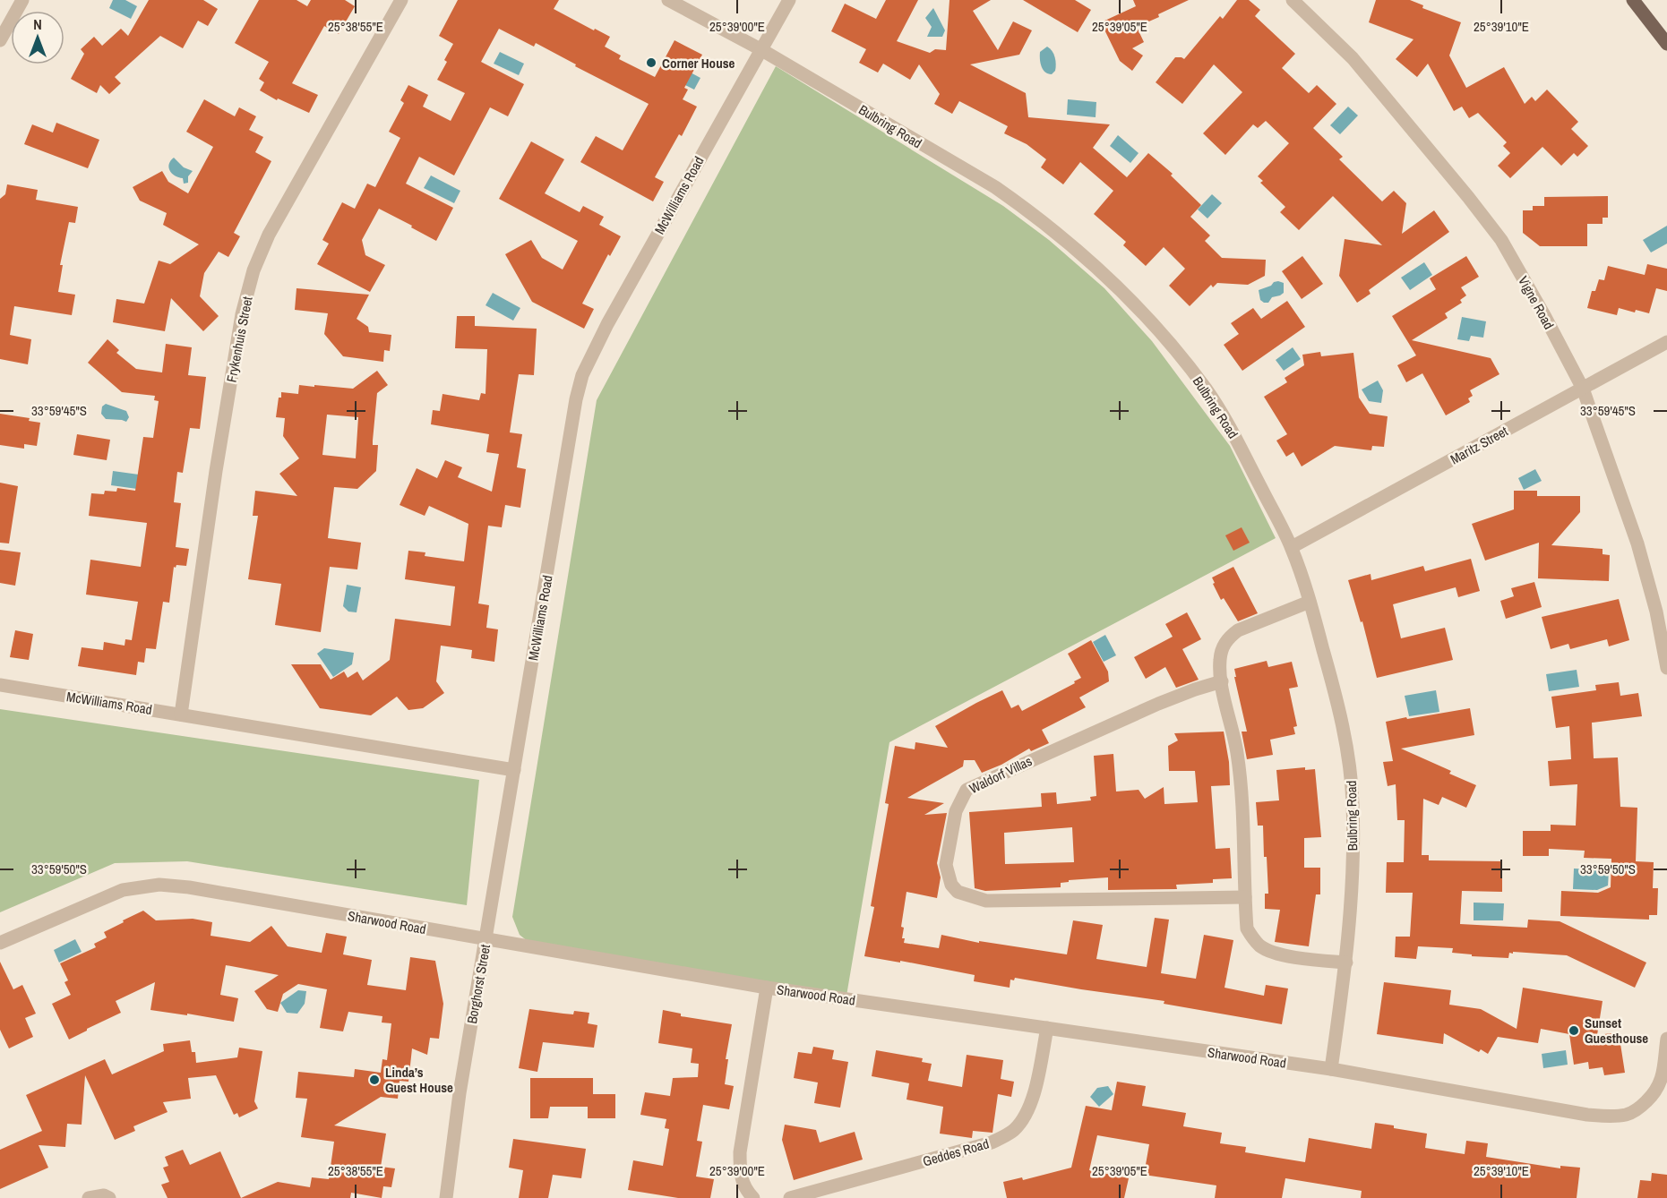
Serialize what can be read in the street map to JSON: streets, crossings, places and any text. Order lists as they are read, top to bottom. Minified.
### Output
{"streets":{"street":["Bulbring Road","McWilliams Road","Vigne Road","Frykenhuis Street","Maritz Street","Waldorf Villas","Sharwood Road","Borghorst Street","Geddes Road"]},"crossings":[["Bulbring Road","McWilliams Road"],["Bulbring Road","Maritz Street"],["Bulbring Road","Sharwood Road"],["McWilliams Road","Frykenhuis Street"],["McWilliams Road","Borghorst Street"],["Vigne Road","Maritz Street"],["Sharwood Road","Borghorst Street"],["Sharwood Road","Geddes Road"]],"places":["Corner House","Sunset Guesthouse","Linda’s Guest House"],"north":"top","coordinates":["25°38'55\"E","25°39'00\"E","25°39'05\"E","25°39'10\"E","33°59'45\"S","33°59'50\"S"]}
